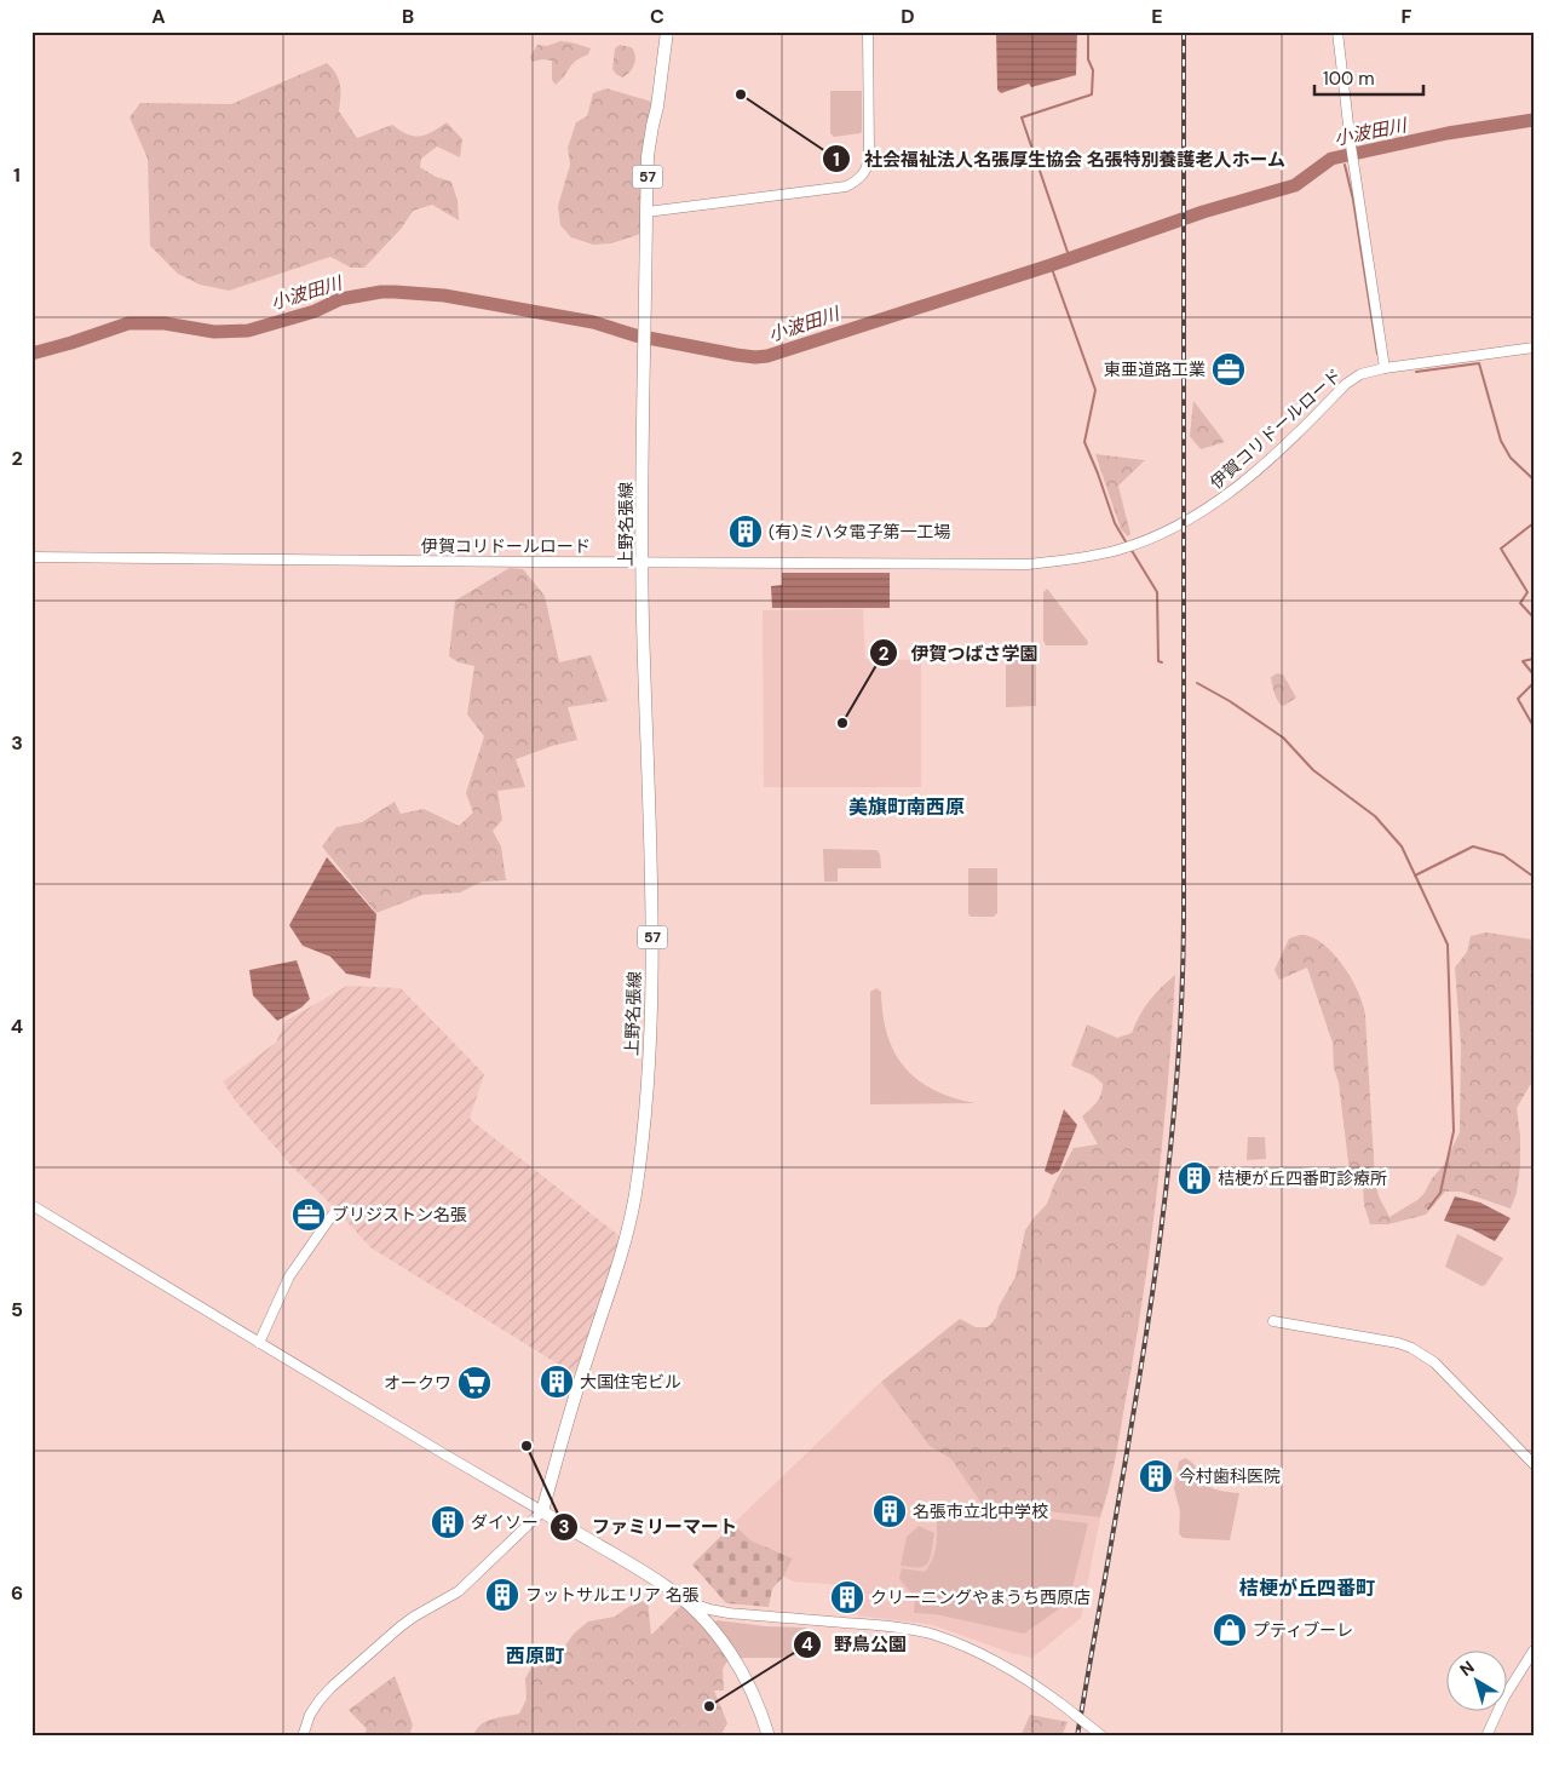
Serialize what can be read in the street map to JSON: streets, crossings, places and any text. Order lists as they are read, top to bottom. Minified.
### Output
{"streets":{"main road":["57","上野名張線"],"street":["伊賀コリドールロード"]},"crossings":[["伊賀コリドールロード","上野名張線"]],"districts":["美旗町南西原","桔梗が丘四番町","西原町"],"water":["小波田川"],"places":{"other":["社会福祉法人名張厚生協会 名張特別養護老人ホーム","伊賀つばさ学園","ファミリーマート","野鳥公園"],"office":["東亜道路工業","ブリジストン名張"],"building":["(有)ミハタ電子第一工場","桔梗が丘四番町診療所","大国住宅ビル","今村歯科医院","名張市立北中学校","ダイソー","フットサルエリア 名張","クリーニングやまうち西原店"],"supermarket":["オークワ"],"shop":["プティブーレ"]},"scale_bar":"100 m","north":"top left","grid":{"columns":["A","B","C","D","E","F"],"rows":["1","2","3","4","5","6"]}}
